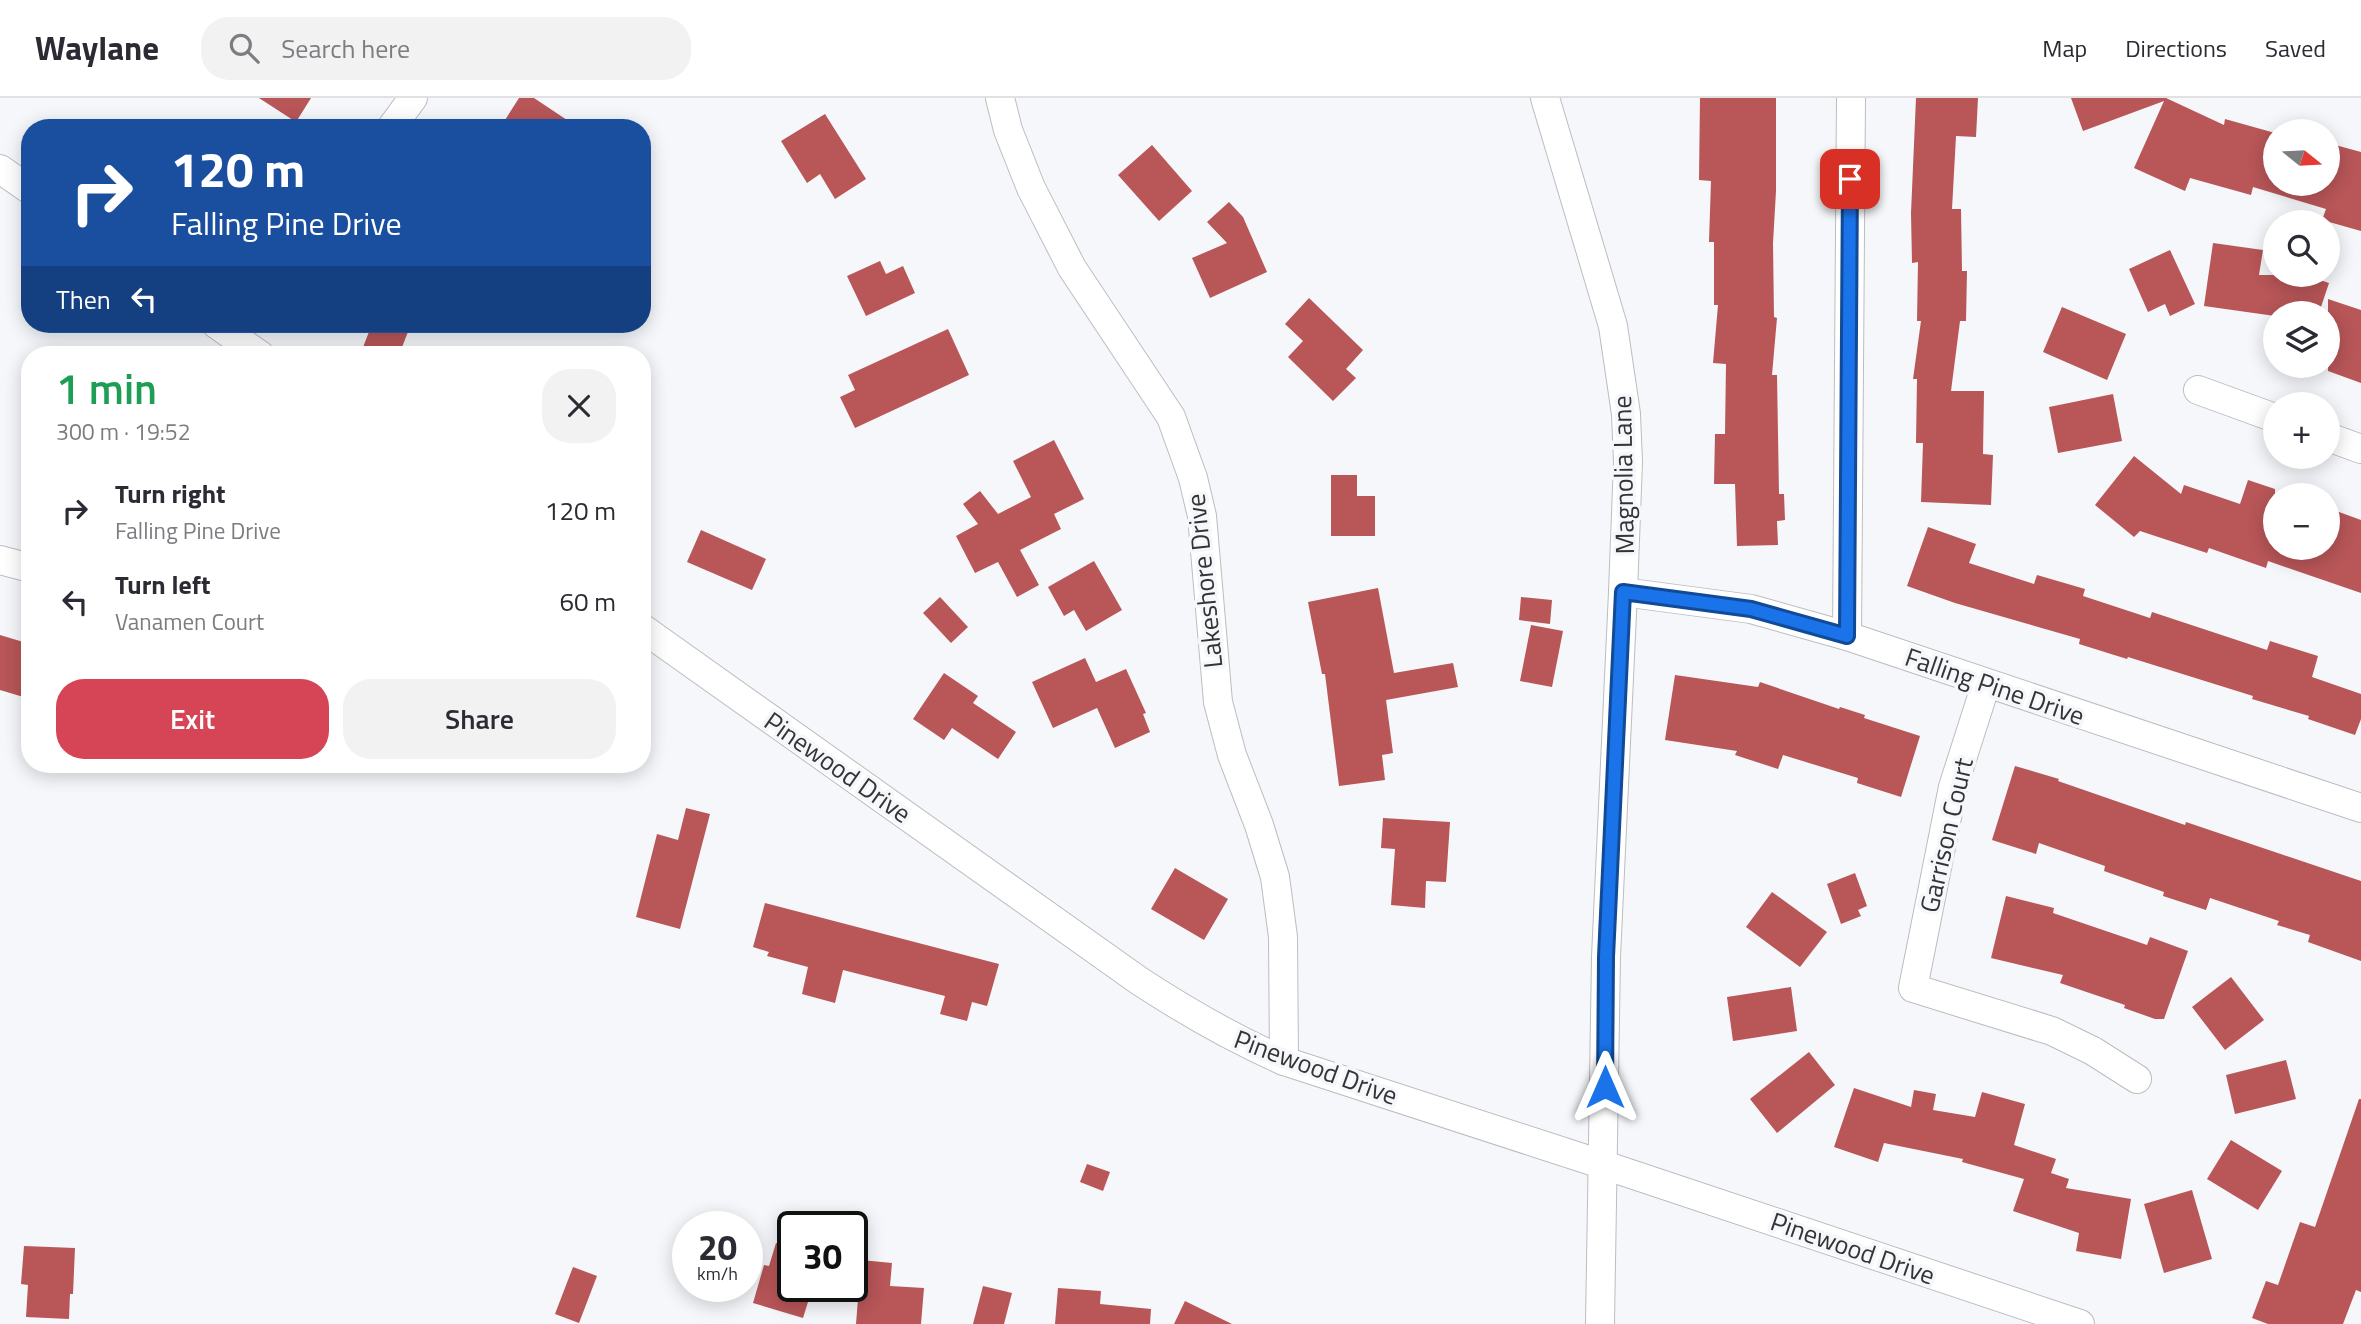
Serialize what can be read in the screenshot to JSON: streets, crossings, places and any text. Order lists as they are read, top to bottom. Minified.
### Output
{"streets":{"street":["Magnolia Lane","Lakeshore Drive","Falling Pine Drive","Pinewood Drive","Garrison Court"]},"crossings":[["Magnolia Lane","Falling Pine Drive"],["Magnolia Lane","Pinewood Drive"],["Lakeshore Drive","Pinewood Drive"],["Falling Pine Drive","Garrison Court"]],"north":"right","page":{"header":"Waylane","search":"Search here","nav":["Map","Directions","Saved"],"map_buttons":["+","−"],"turn":["120 m","Falling Pine Drive"],"then":"Then","heading":["1 min","300 m · 19:52"],"list":[{"name":"Turn right","note":"Falling Pine Drive","value":"120 m"},{"name":"Turn left","note":"Vanamen Court","value":"60 m"}],"buttons":["Exit","Share"],"speed":"20 km/h","limit":"30"}}
